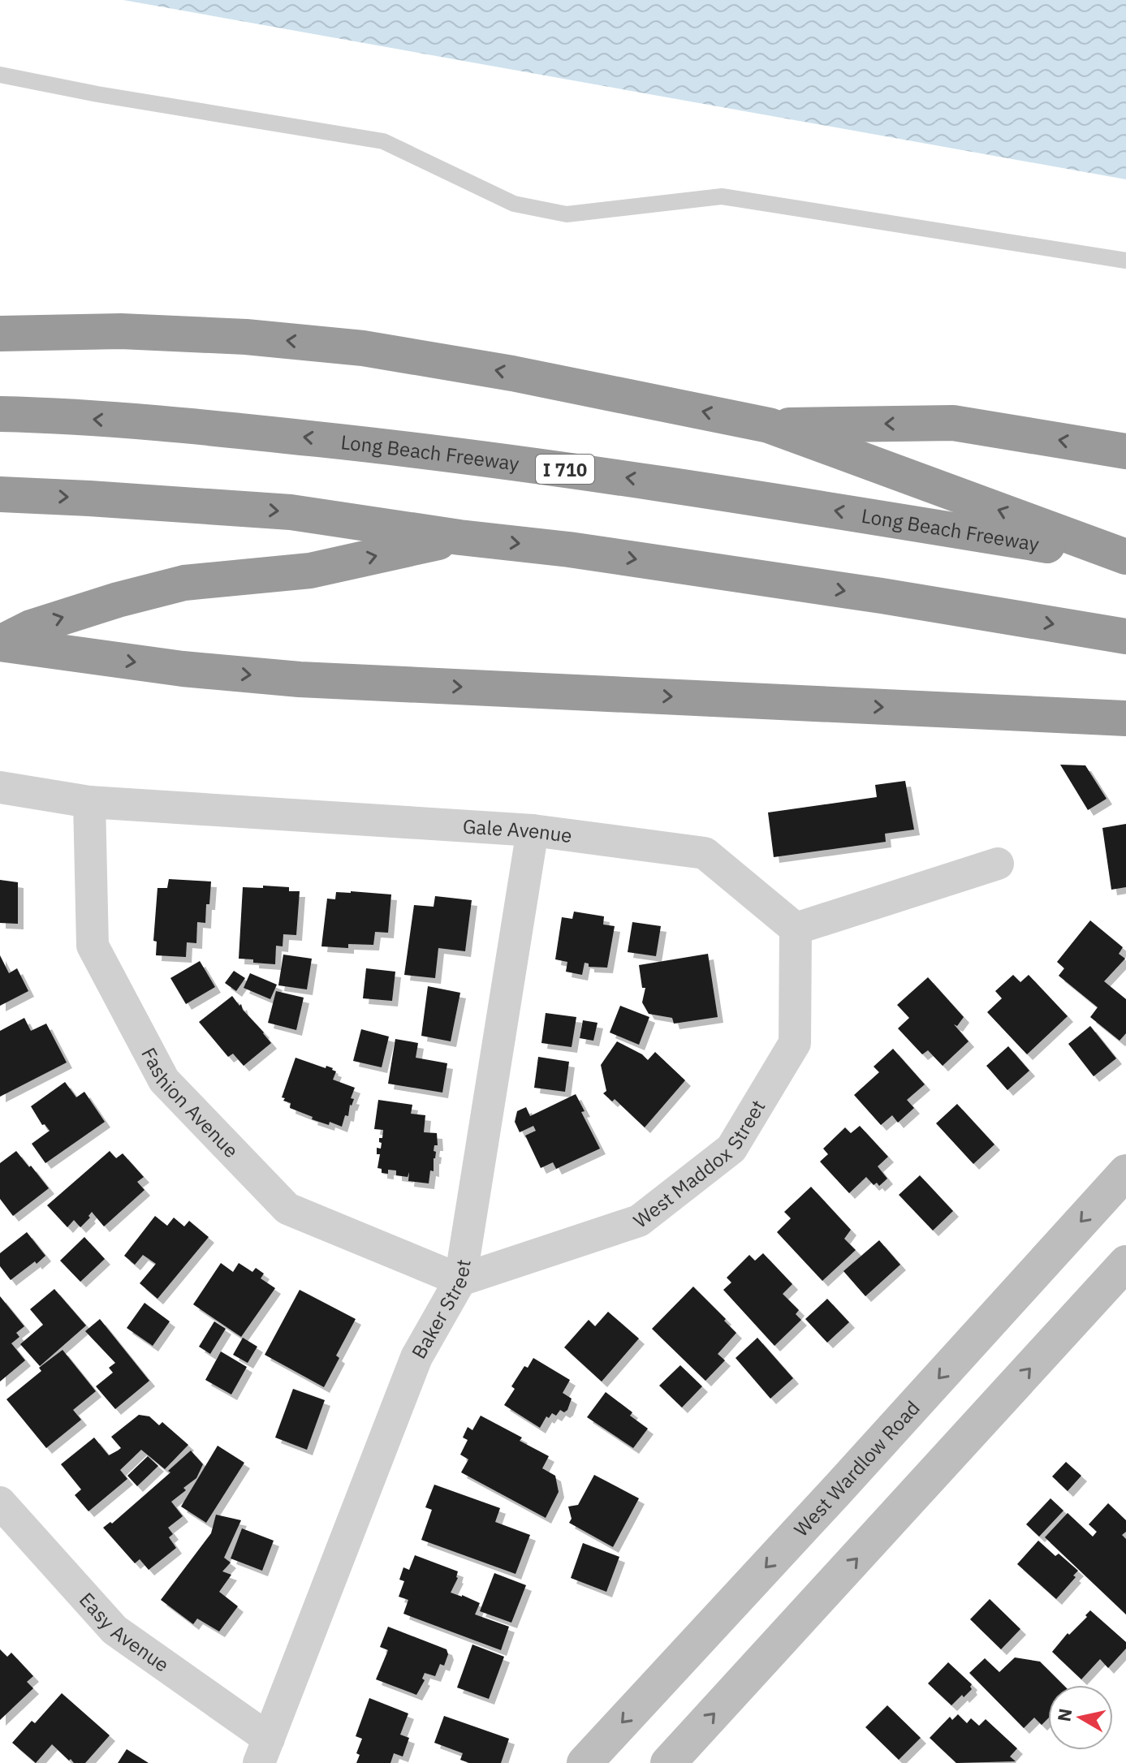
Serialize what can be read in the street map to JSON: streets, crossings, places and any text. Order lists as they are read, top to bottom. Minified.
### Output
{"streets":{"highway":["Long Beach Freeway","I 710"],"main road":["West Wardlow Road"],"street":["Gale Avenue","Fashion Avenue","West Maddox Street","Baker Street","Easy Avenue"]},"crossings":[["Gale Avenue","Fashion Avenue"],["Gale Avenue","West Maddox Street"],["Gale Avenue","Baker Street"],["Fashion Avenue","West Maddox Street"],["Fashion Avenue","Baker Street"],["West Maddox Street","Baker Street"],["Baker Street","Easy Avenue"]],"north":"left"}
